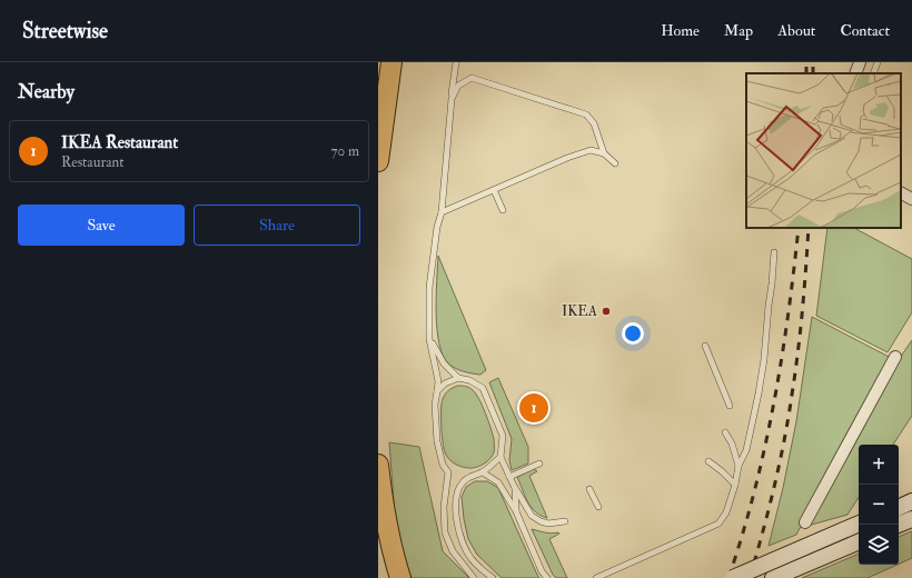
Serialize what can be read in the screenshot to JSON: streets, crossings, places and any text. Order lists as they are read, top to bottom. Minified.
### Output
{"places":["IKEA"],"page":{"header":"Streetwise","nav":["Home","Map","About","Contact"],"heading":"Nearby","list":[{"mark":"1","name":"IKEA Restaurant","note":"Restaurant","value":"70 m"}],"buttons":["Save","Share"],"pins":"1","map_buttons":["+","−"]}}
